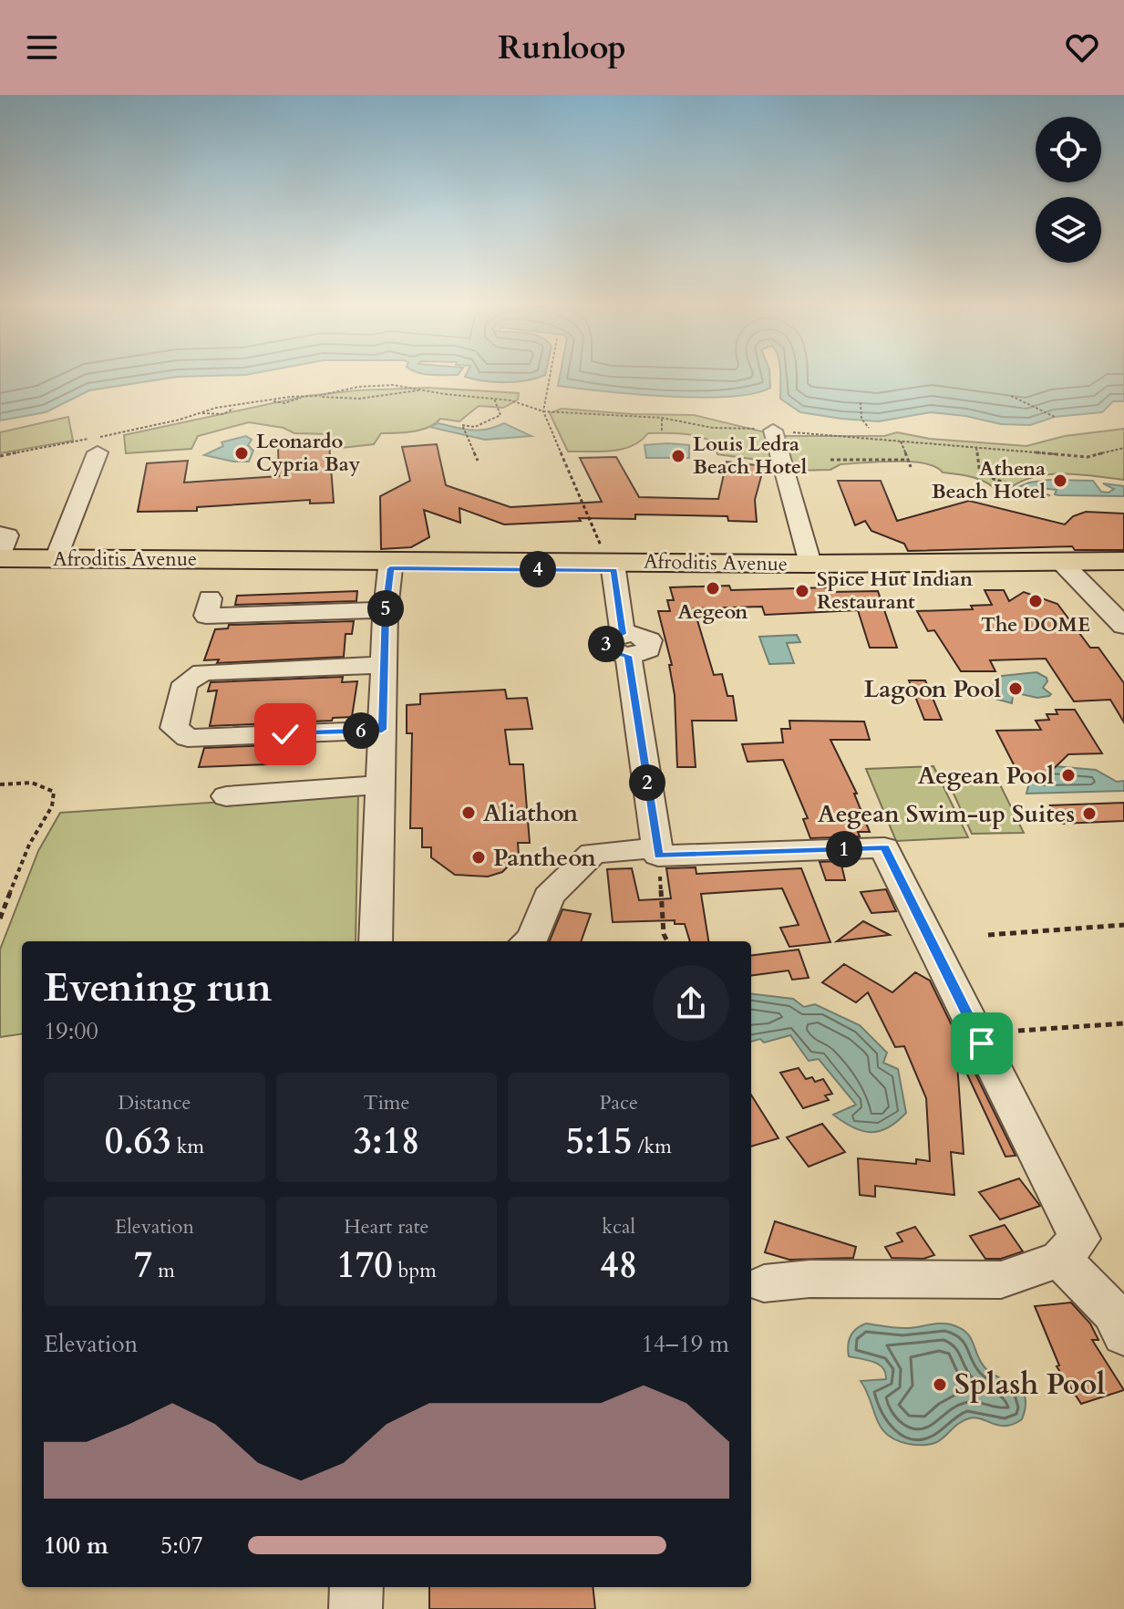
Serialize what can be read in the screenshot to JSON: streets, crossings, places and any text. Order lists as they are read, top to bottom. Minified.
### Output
{"streets":{"main road":["Afroditis Avenue"]},"places":["Leonardo Cypria Bay","Louis Ledra Beach Hotel","Athena Beach Hotel","Aegeon","Spice Hut Indian Restaurant","The DOME","Lagoon Pool","Aegean Pool","Aliathon","Aegean Swim-up Suites","Pantheon","Splash Pool"],"page":{"header":"Runloop","pins":["4","5","3","6","2","1"],"heading":["Evening run","19:00"],"stats":[["Distance","0.63 km"],["Time","3:18"],["Pace","5:15 /km"],["Elevation","7 m"],["Heart rate","170 bpm"],["kcal","48"]],"chart":["Elevation","14–19 m"],"list":[{"name":"100 m","note":"5:07"}]}}
